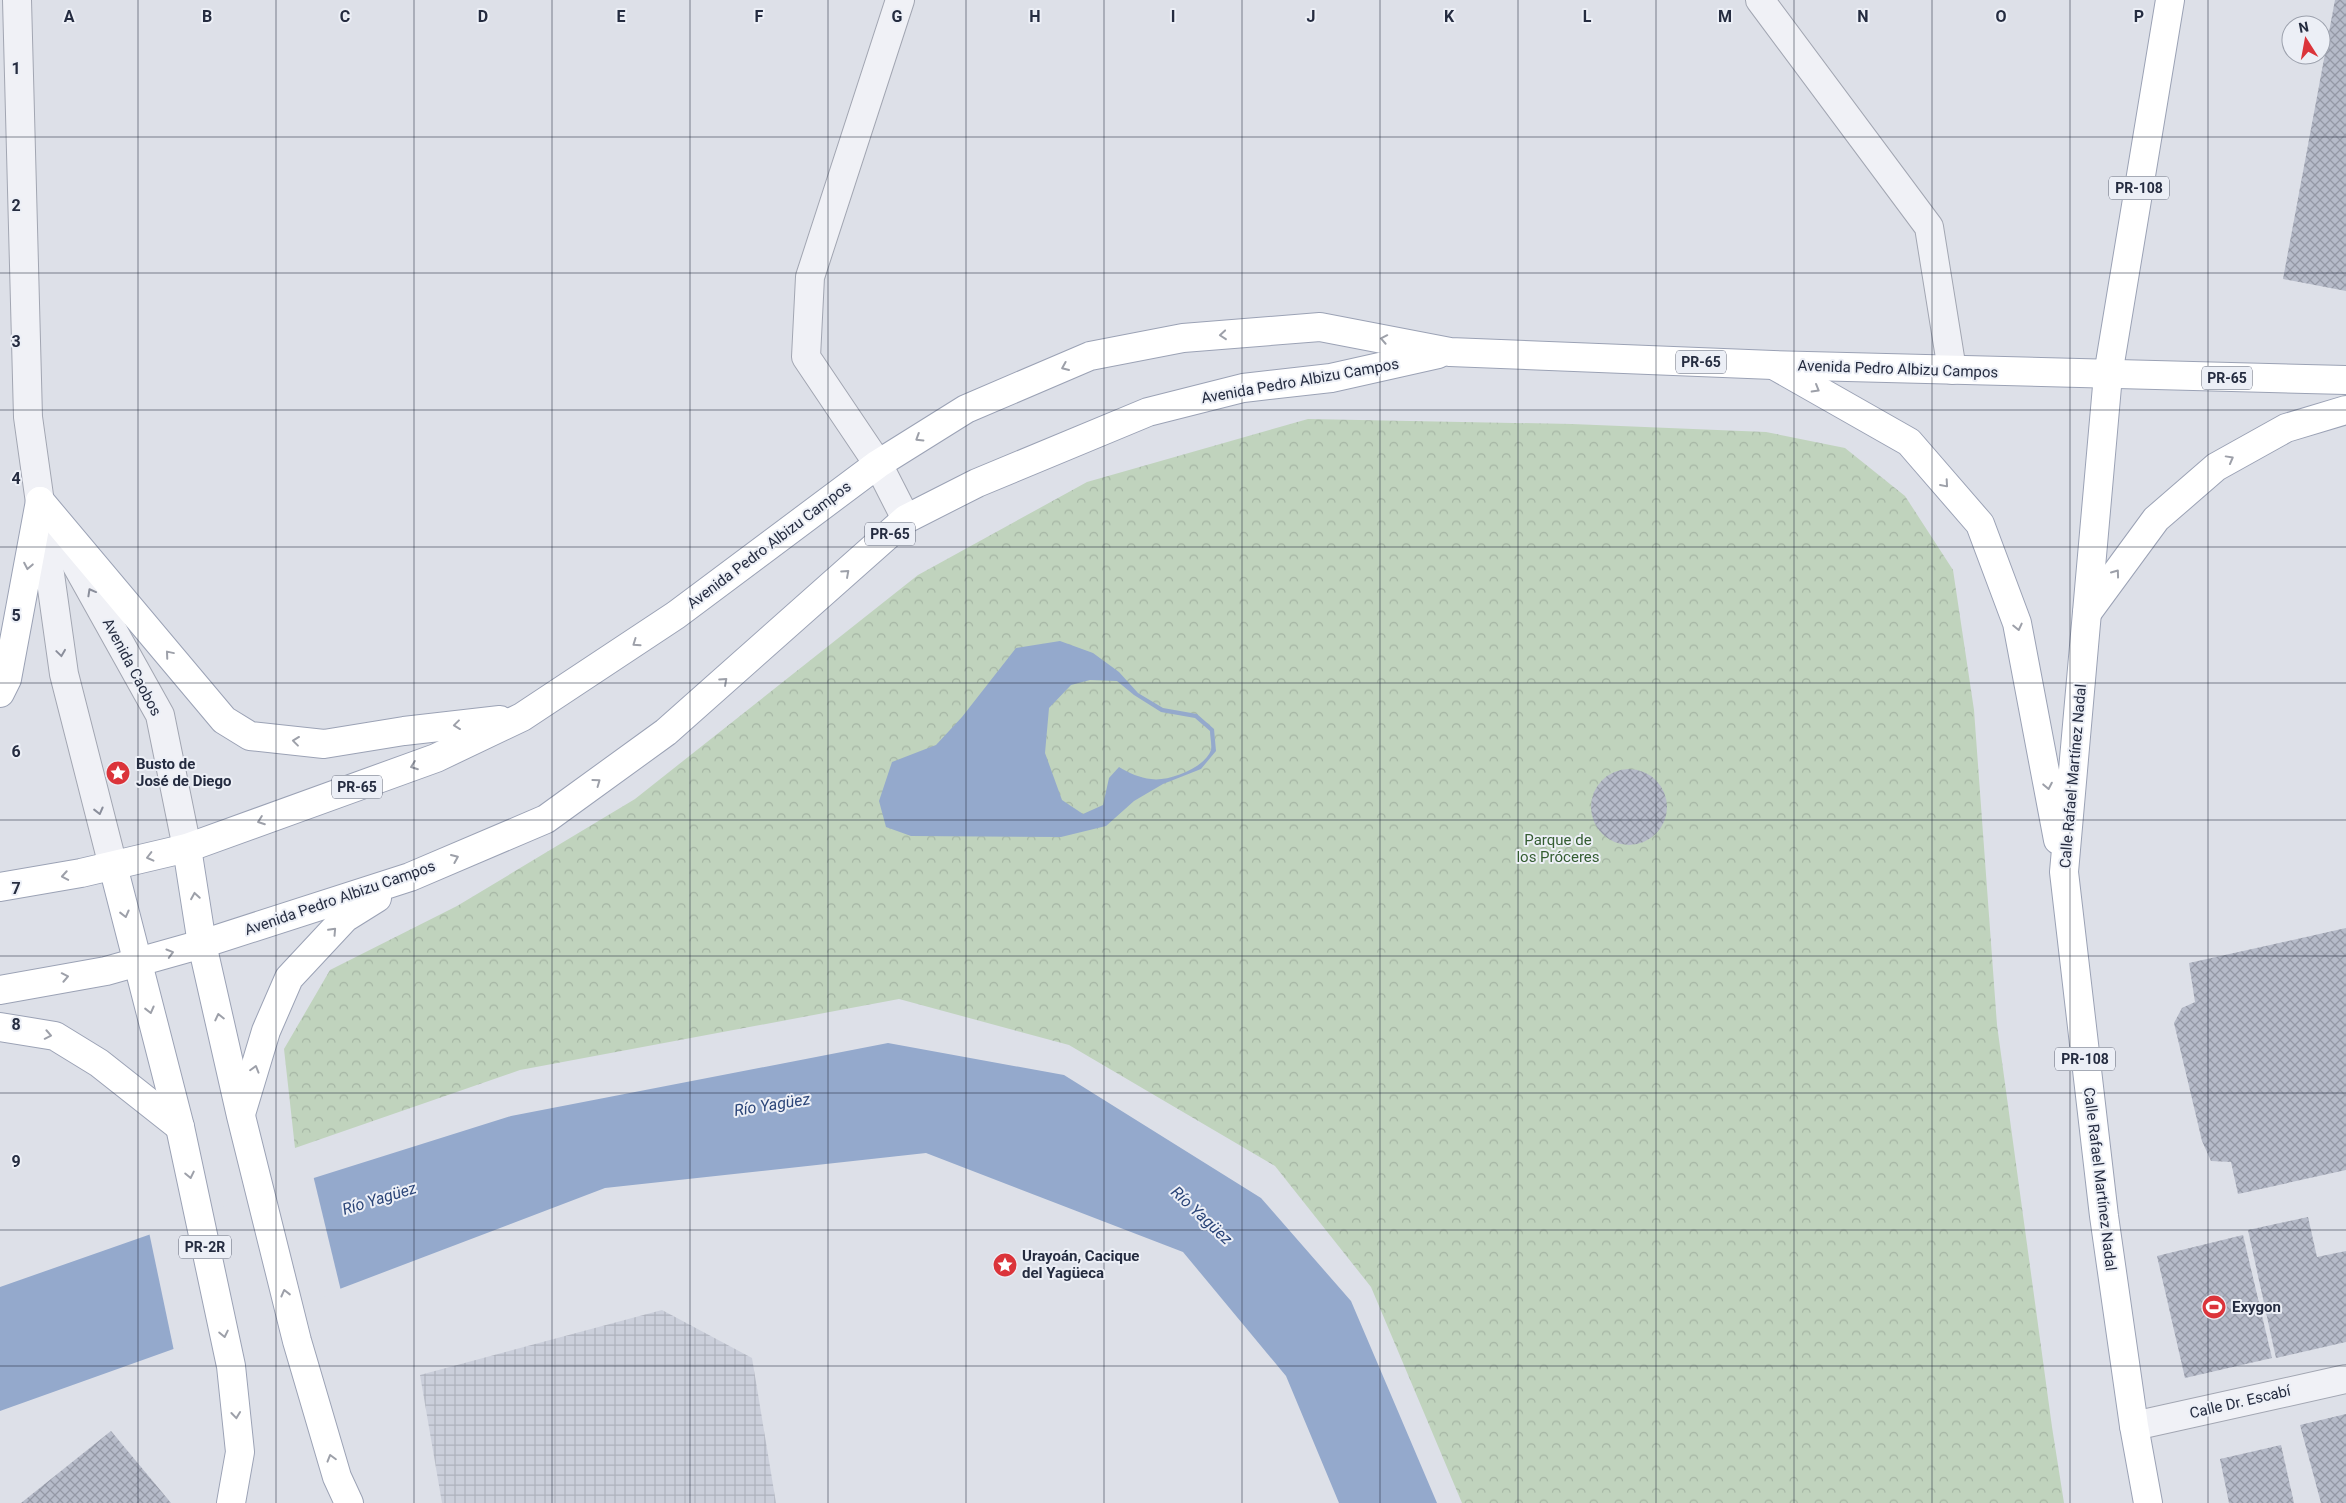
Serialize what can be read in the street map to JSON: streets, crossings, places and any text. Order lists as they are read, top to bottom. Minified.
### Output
{"streets":{"main road":["PR-108","PR-65","Avenida Pedro Albizu Campos","Calle Rafael Martínez Nadal","PR-2R"],"street":["Avenida Caobos","Calle Dr. Escabí"]},"crossings":[["PR-108","Avenida Pedro Albizu Campos"],["PR-108","Calle Rafael Martínez Nadal"],["Avenida Pedro Albizu Campos","Avenida Caobos"],["Avenida Pedro Albizu Campos","Calle Rafael Martínez Nadal"],["Avenida Pedro Albizu Campos","PR-2R"],["Avenida Caobos","PR-2R"],["Calle Rafael Martínez Nadal","Calle Dr. Escabí"]],"water":["Río Yagüez"],"parks":["Parque de los Próceres"],"places":{"place":["Busto de José de Diego","Urayoán, Cacique del Yagüeca"],"sports":["Exygon"]},"north":"top","grid":{"columns":["A","B","C","D","E","F","G","H","I","J","K","L","M","N","O","P"],"rows":["1","2","3","4","5","6","7","8","9"]}}
